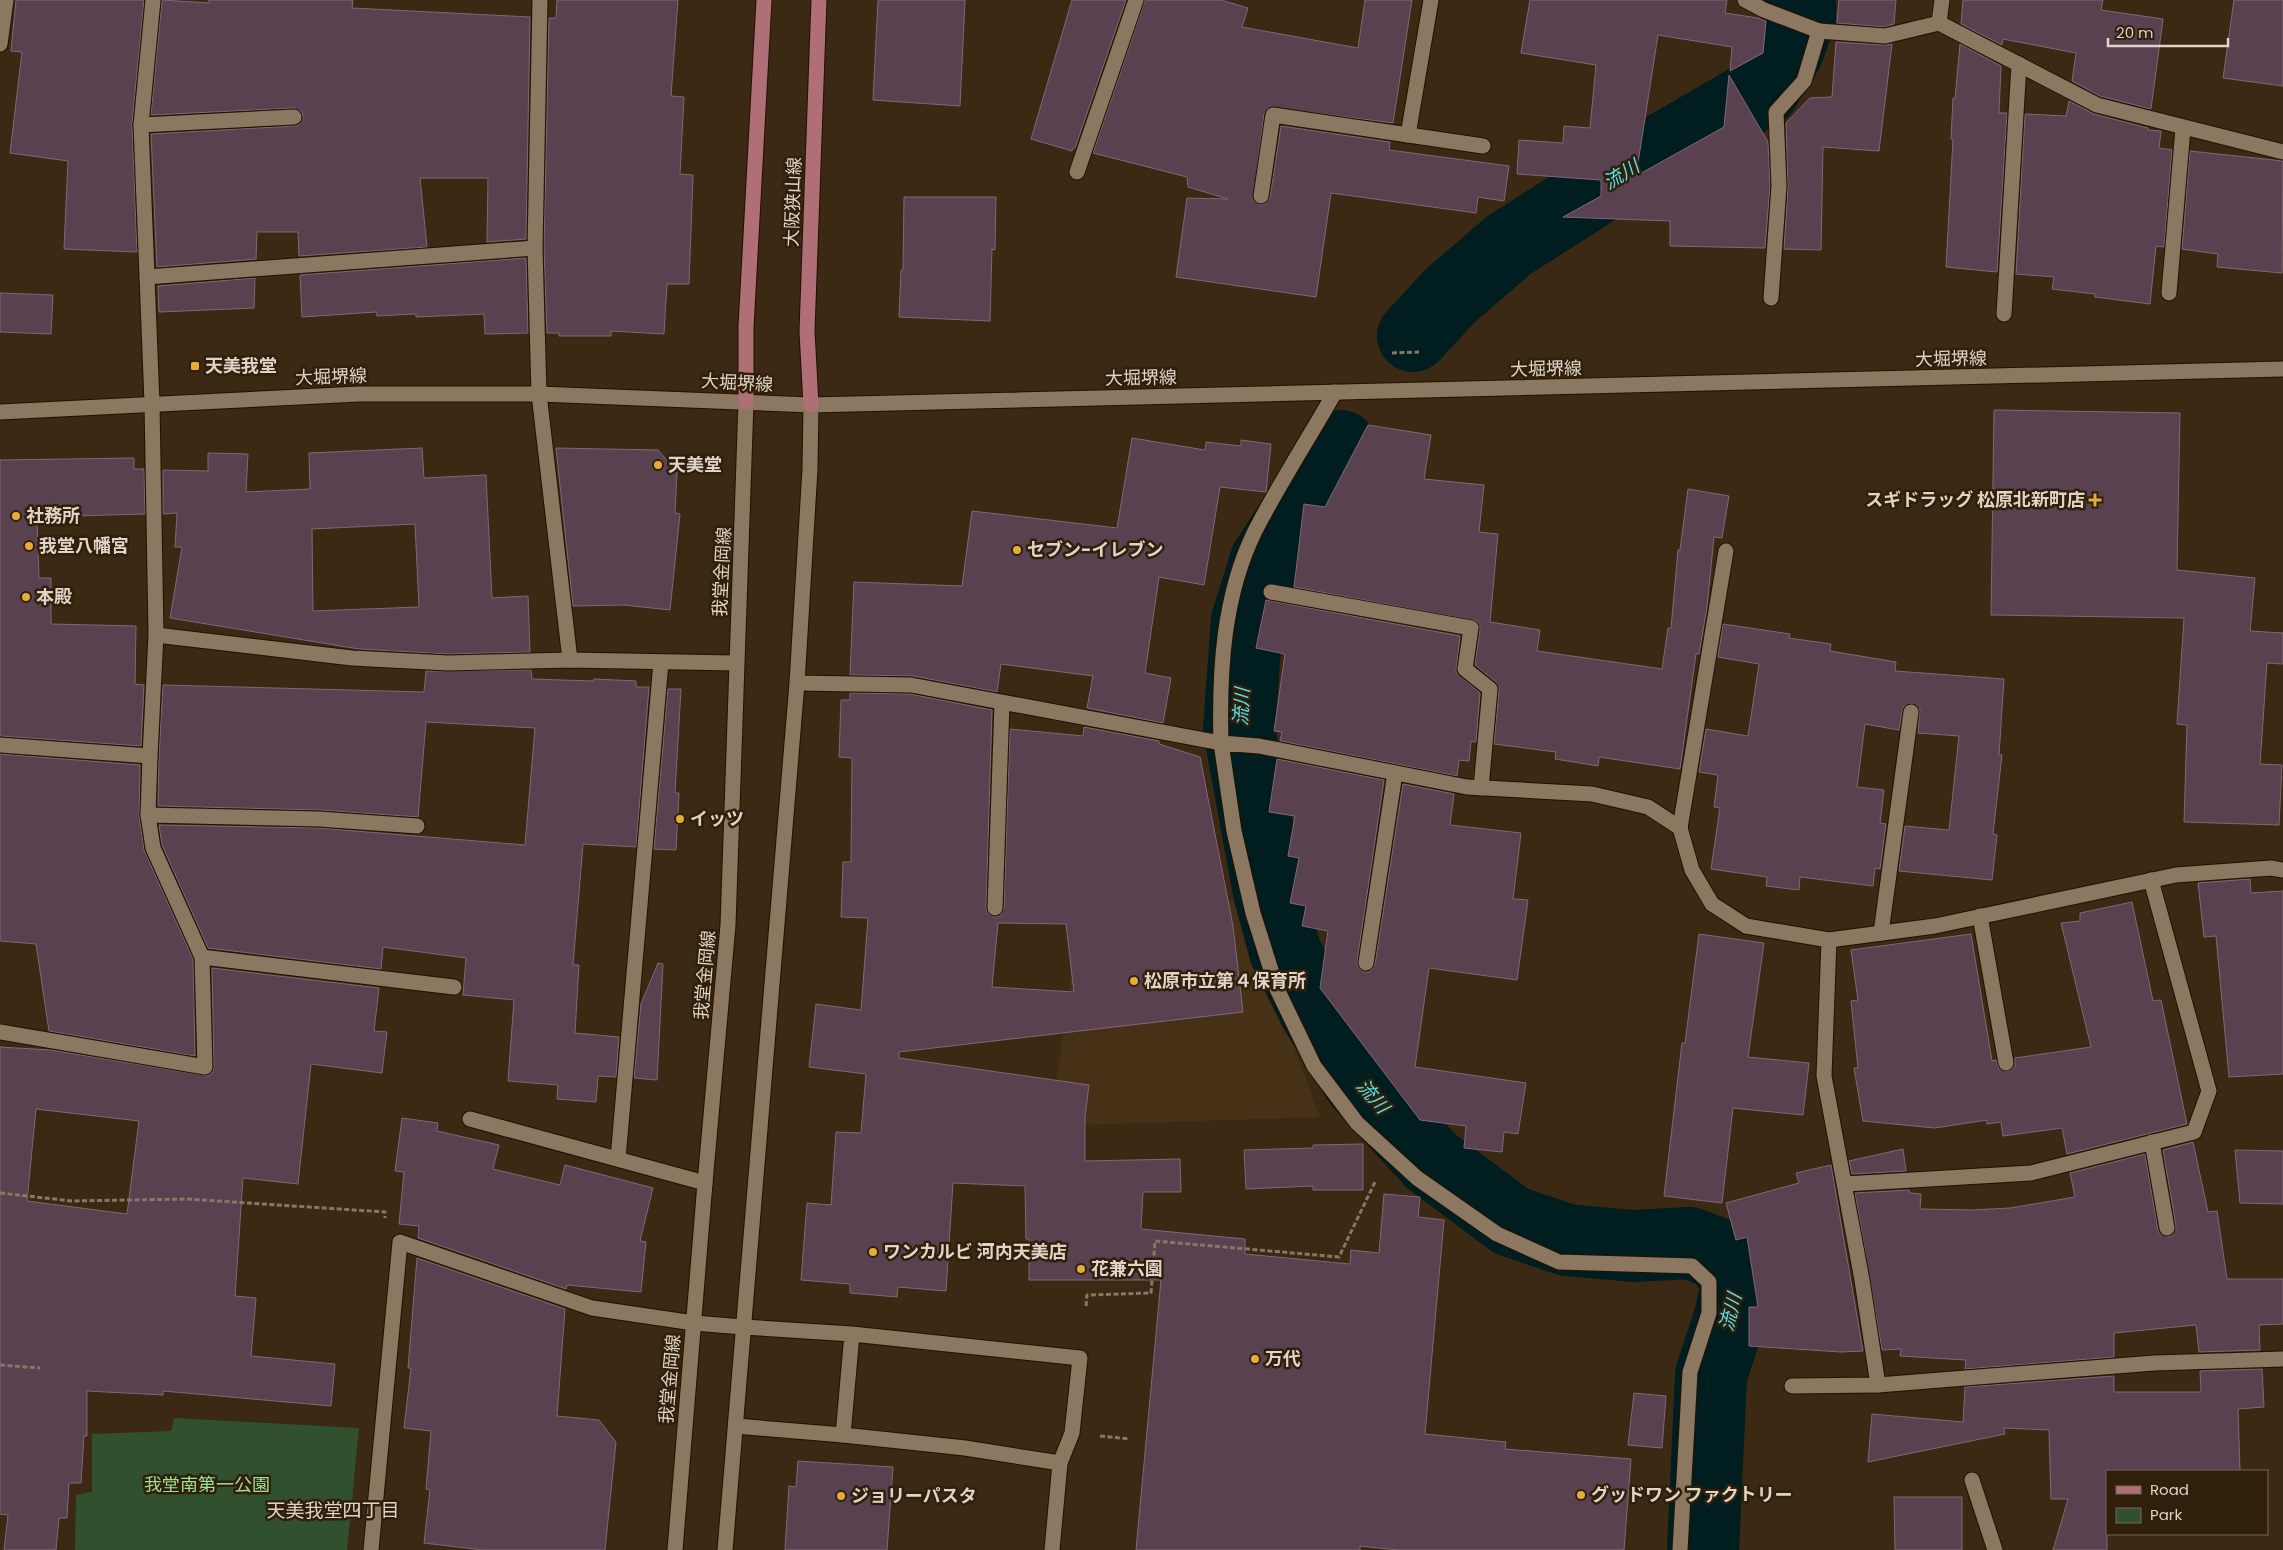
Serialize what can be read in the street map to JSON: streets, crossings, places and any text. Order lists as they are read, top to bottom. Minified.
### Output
{"streets":{"main road":["大阪狭山線"],"street":["大堀堺線","我堂金岡線"]},"crossings":[["大阪狭山線","大堀堺線"],["大堀堺線","我堂金岡線"]],"districts":["天美我堂四丁目"],"water":["流川"],"parks":["我堂南第一公園"],"places":{"transit":["天美我堂"],"other":["天美堂","社務所","我堂八幡宮","セブン-イレブン","本殿","イッツ","松原市立第４保育所","ワンカルビ 河内天美店","花兼六園","万代","グッドワン ファクトリー","ジョリーパスタ"],"health":["スギドラッグ 松原北新町店"]},"legend":["Road","Park"],"scale_bar":"20 m"}
